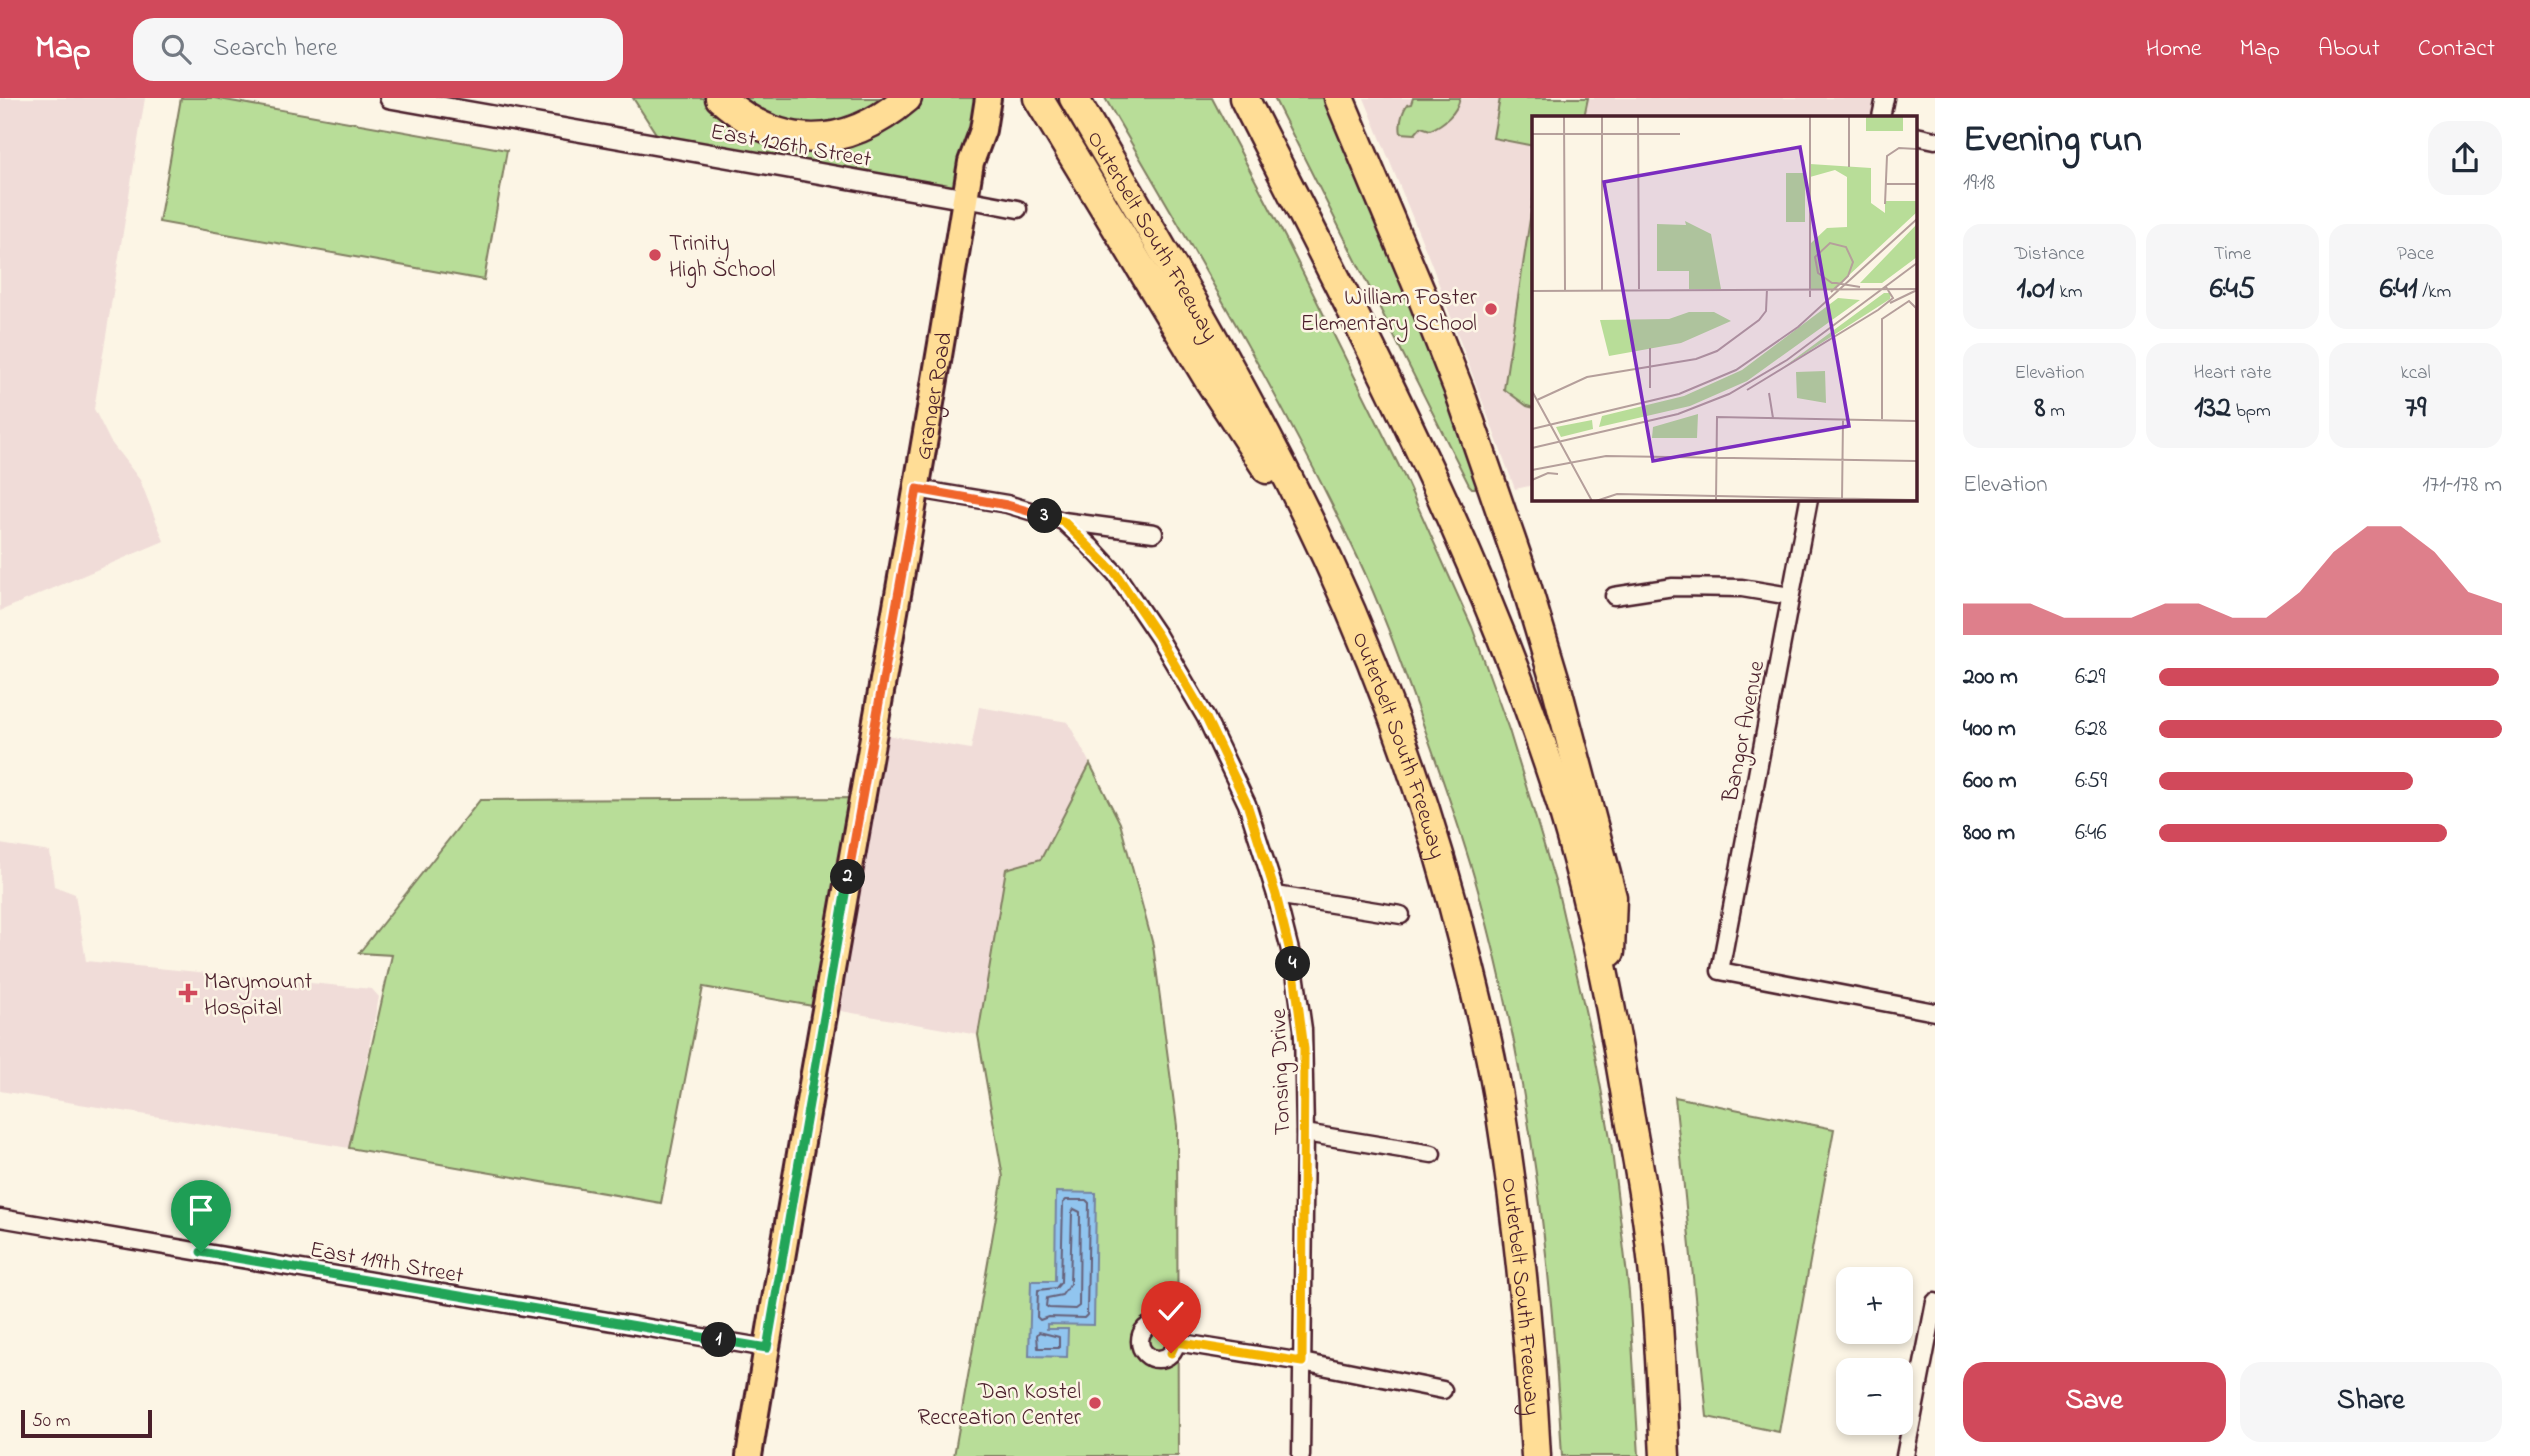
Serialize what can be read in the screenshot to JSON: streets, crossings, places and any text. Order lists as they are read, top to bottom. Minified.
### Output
{"streets":{"highway":["Outerbelt South Freeway"],"main road":["Granger Road"],"street":["East 126th Street","Bangor Avenue","Tonsing Drive","East 119th Street"]},"crossings":[["East 126th Street","Granger Road"],["Granger Road","Tonsing Drive"],["Granger Road","East 119th Street"]],"places":{"other":["Trinity High School","William Foster Elementary School","Dan Kostel Recreation Center"],"health":["Marymount Hospital"]},"scale_bar":"50 m","page":{"header":"Map","search":"Search here","nav":["Home","Map","About","Contact"],"heading":["Evening run","19:18"],"stats":[["Distance","1.01 km"],["Time","6:45"],["Pace","6:41 /km"],["Elevation","8 m"],["Heart rate","132 bpm"],["kcal","79"]],"chart":["Elevation","171–178 m"],"pins":["3","2","4","1"],"list":[{"name":"200 m","note":"6:29"},{"name":"400 m","note":"6:28"},{"name":"600 m","note":"6:59"},{"name":"800 m","note":"6:46"}],"map_buttons":["+","−"],"buttons":["Save","Share"],"scale":"50 m"}}
